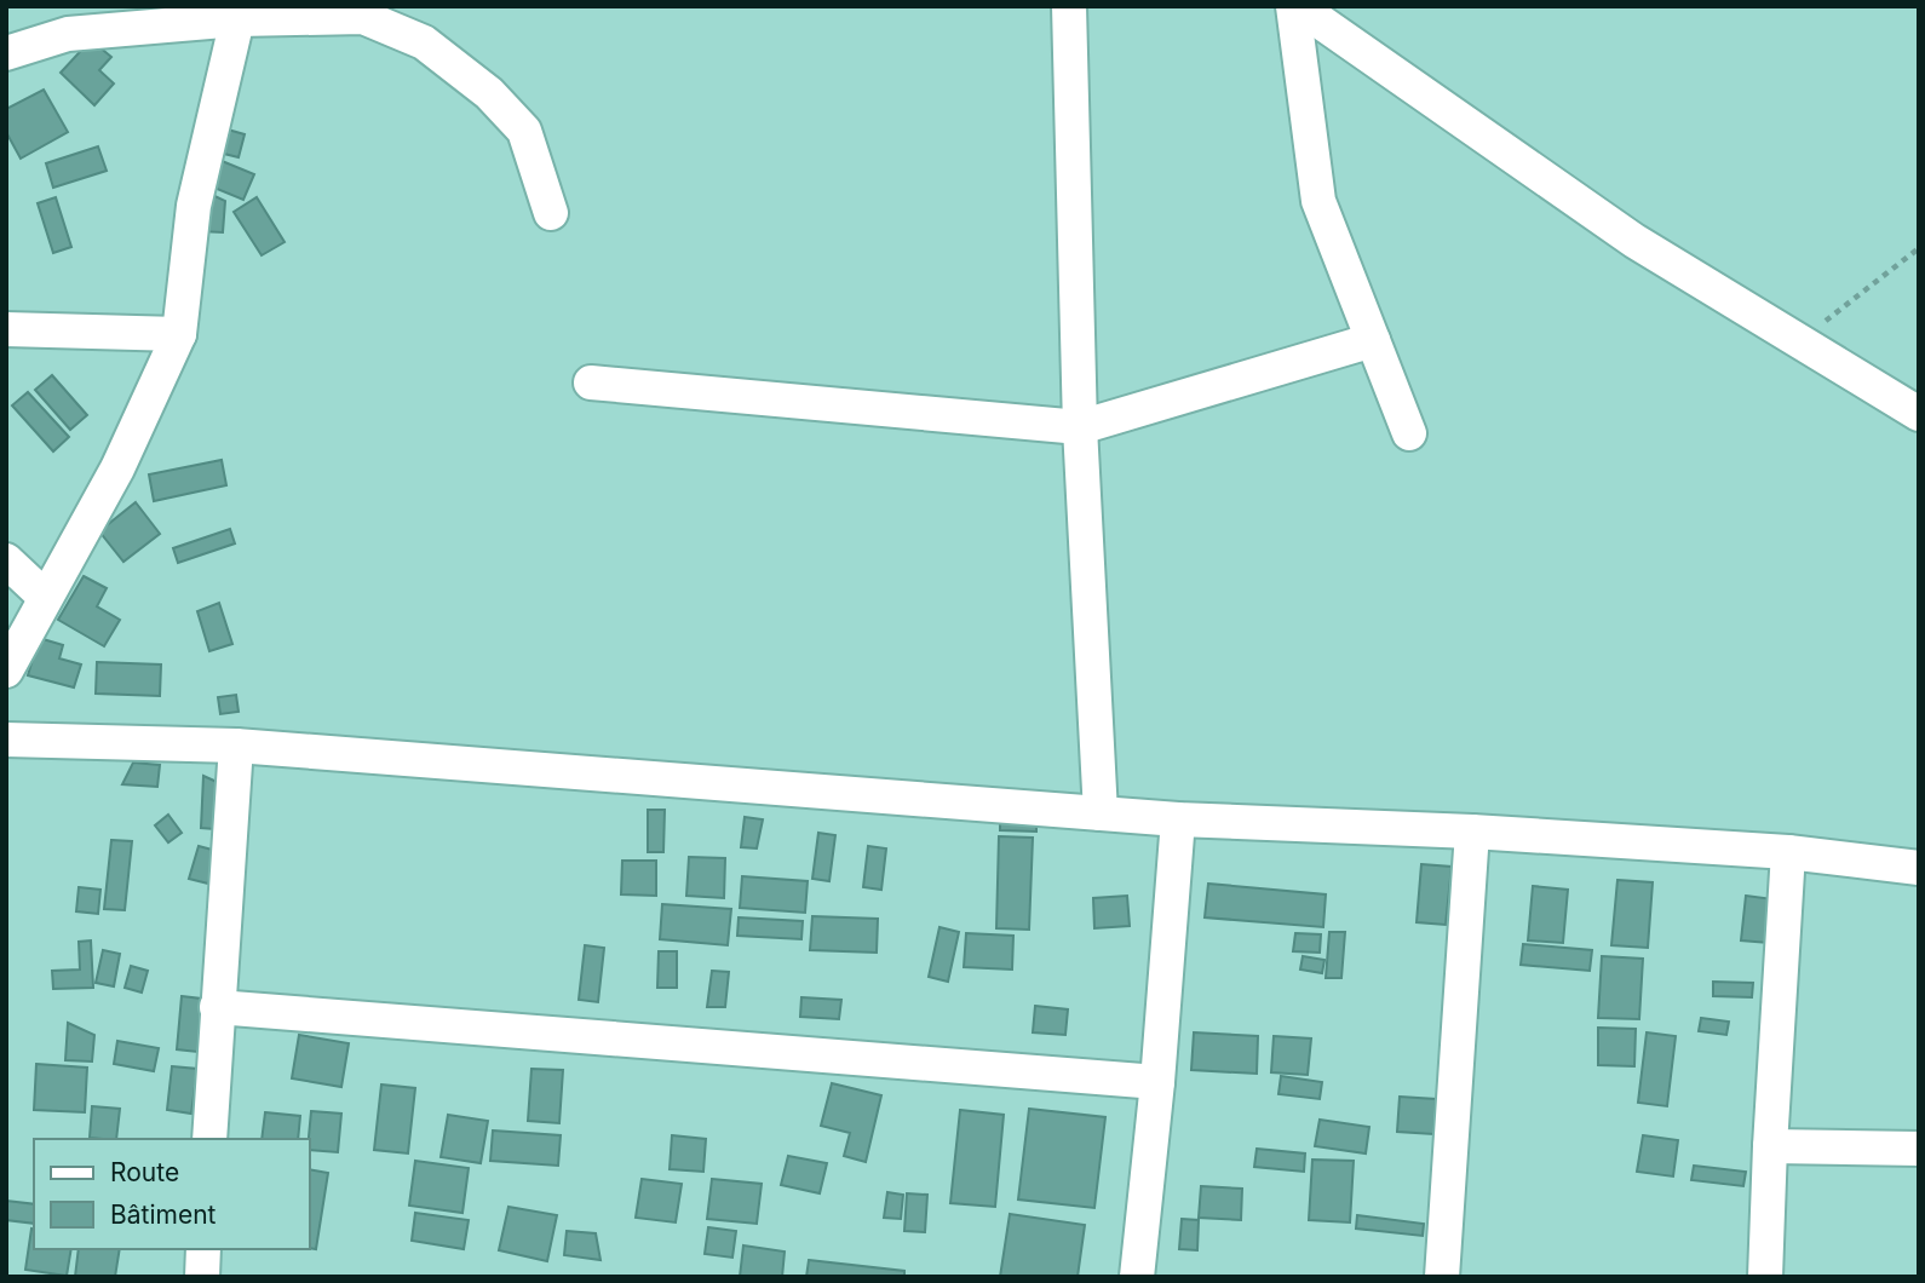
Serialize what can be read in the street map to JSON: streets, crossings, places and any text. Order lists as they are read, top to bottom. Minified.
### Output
{"legend":["Route","Bâtiment"]}
